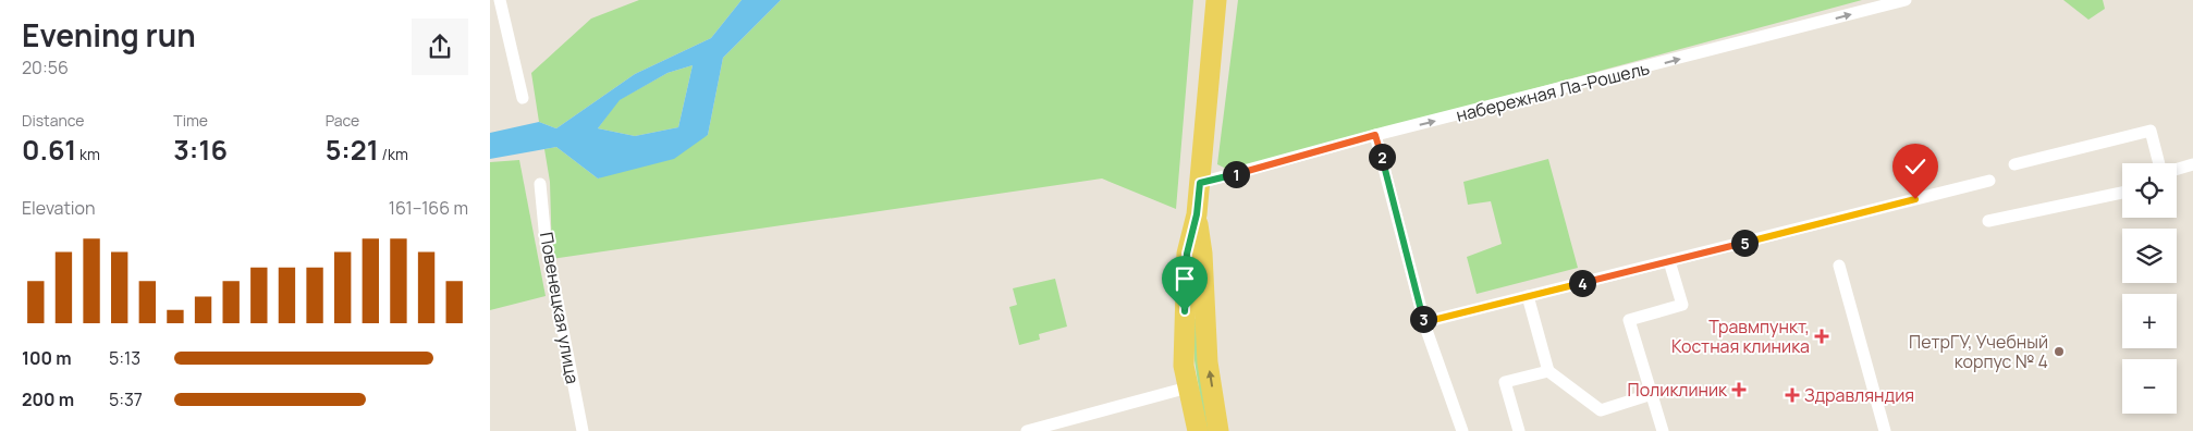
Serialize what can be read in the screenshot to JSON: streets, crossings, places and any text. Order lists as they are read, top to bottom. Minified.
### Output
{"streets":{"street":["набережная Ла-Рошель","Повенецкая улица"]},"one_way":["набережная Ла-Рошель"],"places":{"health":["Травмпункт, Костная клиника","Поликлиник","Здравляндия"],"other":["ПетрГУ, Учебный корпус № 4"]},"page":{"heading":["Evening run","20:56"],"stats":[["Distance","0.61 km"],["Time","3:16"],["Pace","5:21 /km"]],"pins":["2","1","5","4","3"],"map_buttons":["+","−"],"chart":["Elevation","161–166 m"],"list":[{"name":"100 m","note":"5:13"},{"name":"200 m","note":"5:37"}]}}
